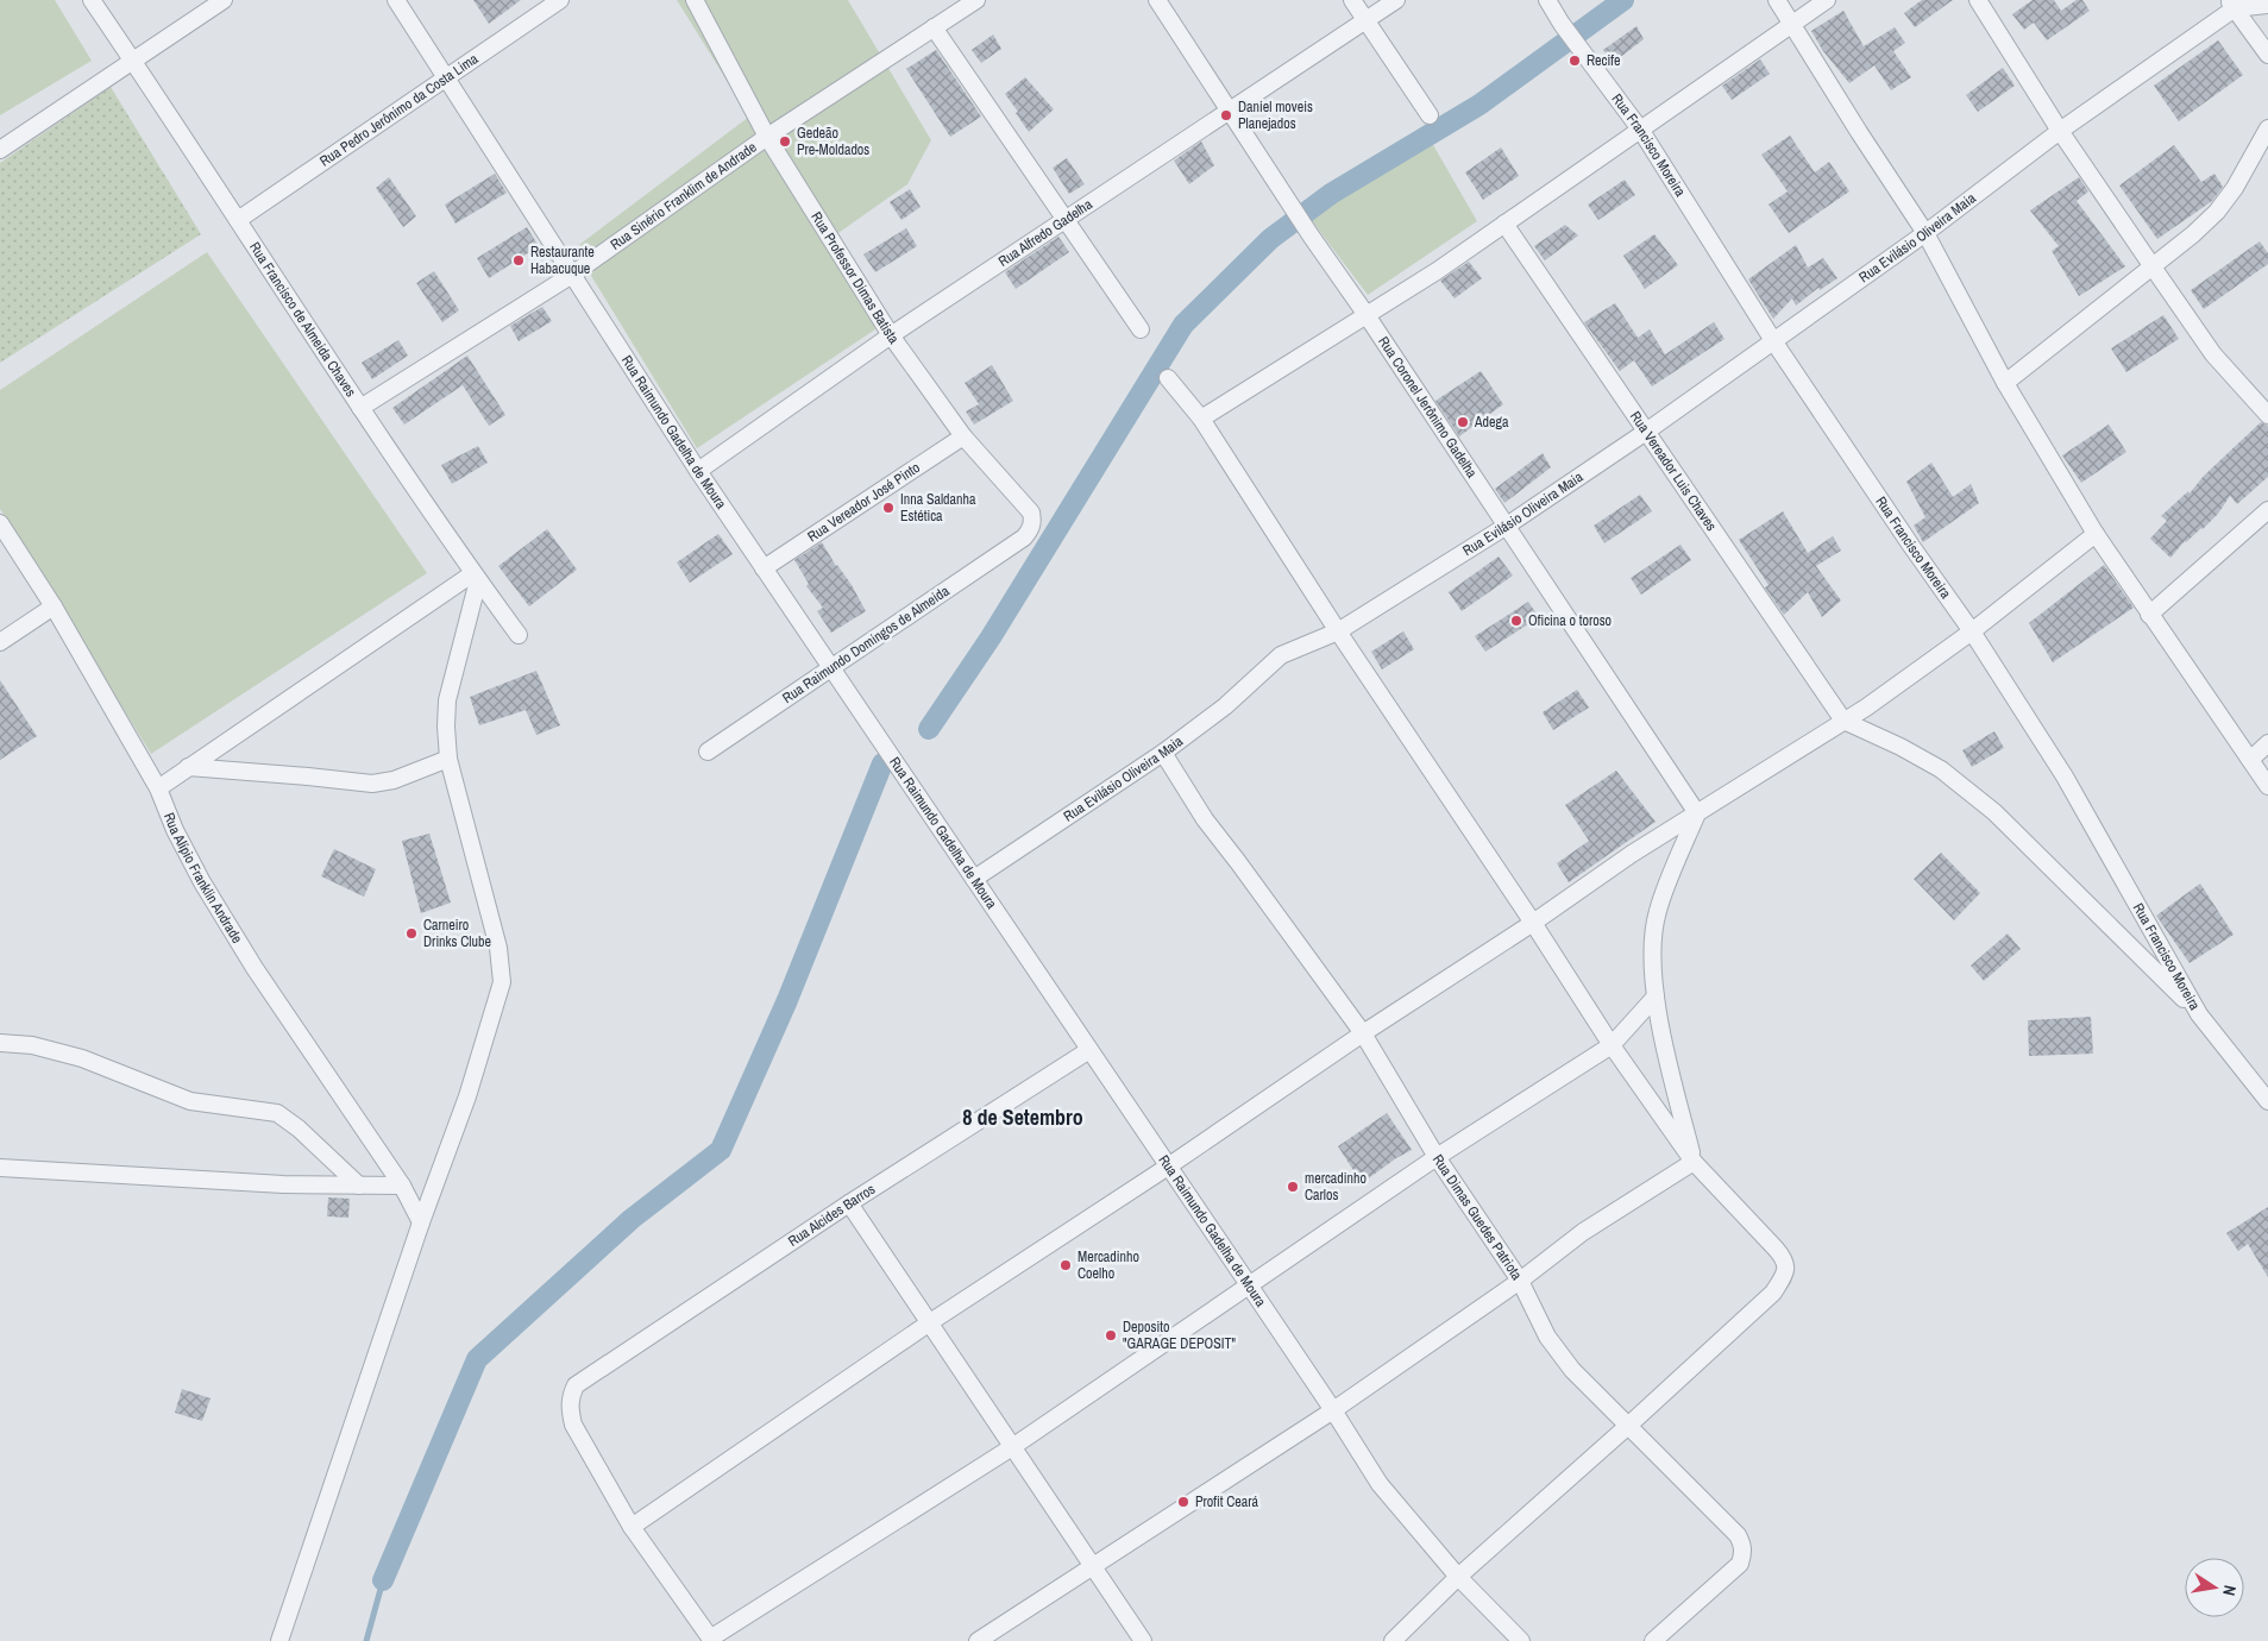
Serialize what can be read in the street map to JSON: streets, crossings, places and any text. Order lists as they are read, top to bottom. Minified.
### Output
{"streets":{"street":["Rua Pedro Jerônimo da Costa Lima","Rua Francisco Moreira","Rua Sinério Franklim de Andrade","Rua Alfredo Gadelha","Rua Evilásio Oliveira Maia","Rua Professor Dimas Batista","Rua Francisco de Almeida Chaves","Rua Coronel Jerônimo Gadelha","Rua Raimundo Gadelha de Moura","Rua Vereador Luis Chaves","Rua Vereador José Pinto","Rua Raimundo Domingos de Almeida","Rua Alípio Franklin Andrade","Rua Alcides Barros","Rua Dimas Guedes Patriota"]},"crossings":[["Rua Pedro Jerônimo da Costa Lima","Rua Francisco de Almeida Chaves"],["Rua Pedro Jerônimo da Costa Lima","Rua Raimundo Gadelha de Moura"],["Rua Francisco Moreira","Rua Evilásio Oliveira Maia"],["Rua Sinério Franklim de Andrade","Rua Professor Dimas Batista"],["Rua Sinério Franklim de Andrade","Rua Francisco de Almeida Chaves"],["Rua Sinério Franklim de Andrade","Rua Raimundo Gadelha de Moura"],["Rua Alfredo Gadelha","Rua Professor Dimas Batista"],["Rua Alfredo Gadelha","Rua Coronel Jerônimo Gadelha"],["Rua Alfredo Gadelha","Rua Raimundo Gadelha de Moura"],["Rua Evilásio Oliveira Maia","Rua Coronel Jerônimo Gadelha"],["Rua Evilásio Oliveira Maia","Rua Raimundo Gadelha de Moura"],["Rua Evilásio Oliveira Maia","Rua Vereador Luis Chaves"],["Rua Evilásio Oliveira Maia","Rua Dimas Guedes Patriota"],["Rua Professor Dimas Batista","Rua Vereador José Pinto"],["Rua Professor Dimas Batista","Rua Raimundo Domingos de Almeida"],["Rua Raimundo Gadelha de Moura","Rua Vereador José Pinto"],["Rua Raimundo Gadelha de Moura","Rua Raimundo Domingos de Almeida"],["Rua Raimundo Gadelha de Moura","Rua Alcides Barros"]],"districts":["8 de Setembro"],"places":["Recife","Daniel moveis Planejados","Gedeão Pre-Moldados","Restaurante Habacuque","Adega","Inna Saldanha Estética","Oficina o toroso","Carneiro Drinks Clube","mercadinho Carlos","Mercadinho Coelho","Deposito \"GARAGE DEPOSIT\"","Profit Ceará"],"north":"right"}
